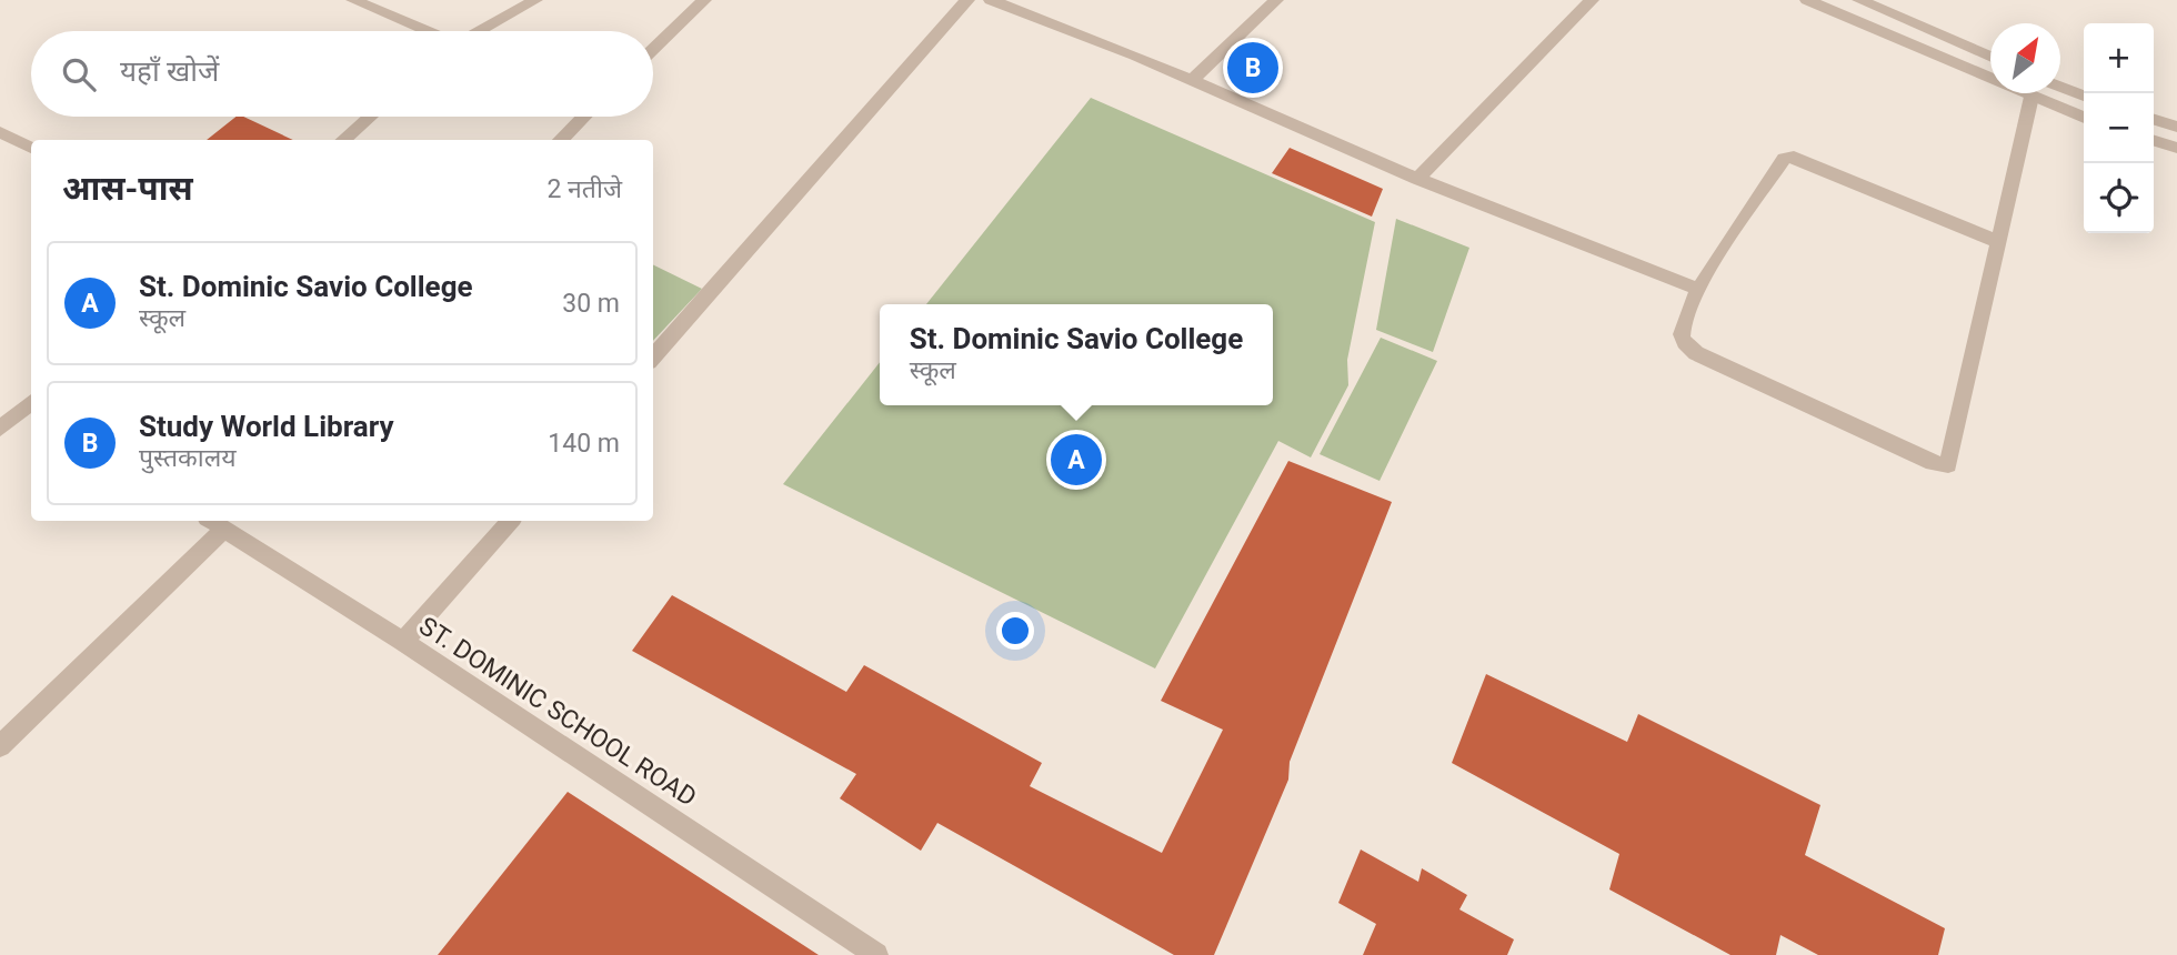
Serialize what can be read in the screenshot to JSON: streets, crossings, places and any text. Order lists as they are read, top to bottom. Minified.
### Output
{"streets":{"street":["ST. DOMINIC SCHOOL ROAD"]},"north":"top right","page":{"map_buttons":["+","−"],"search":"यहाँ खोजें","pins":["B","A"],"heading":["आस-पास","2 नतीजे"],"list":[{"mark":"A","name":"St. Dominic Savio College","note":"स्कूल","value":"30 m"},{"mark":"B","name":"Study World Library","note":"पुस्तकालय","value":"140 m"}],"popup":["St. Dominic Savio College","स्कूल"]}}
